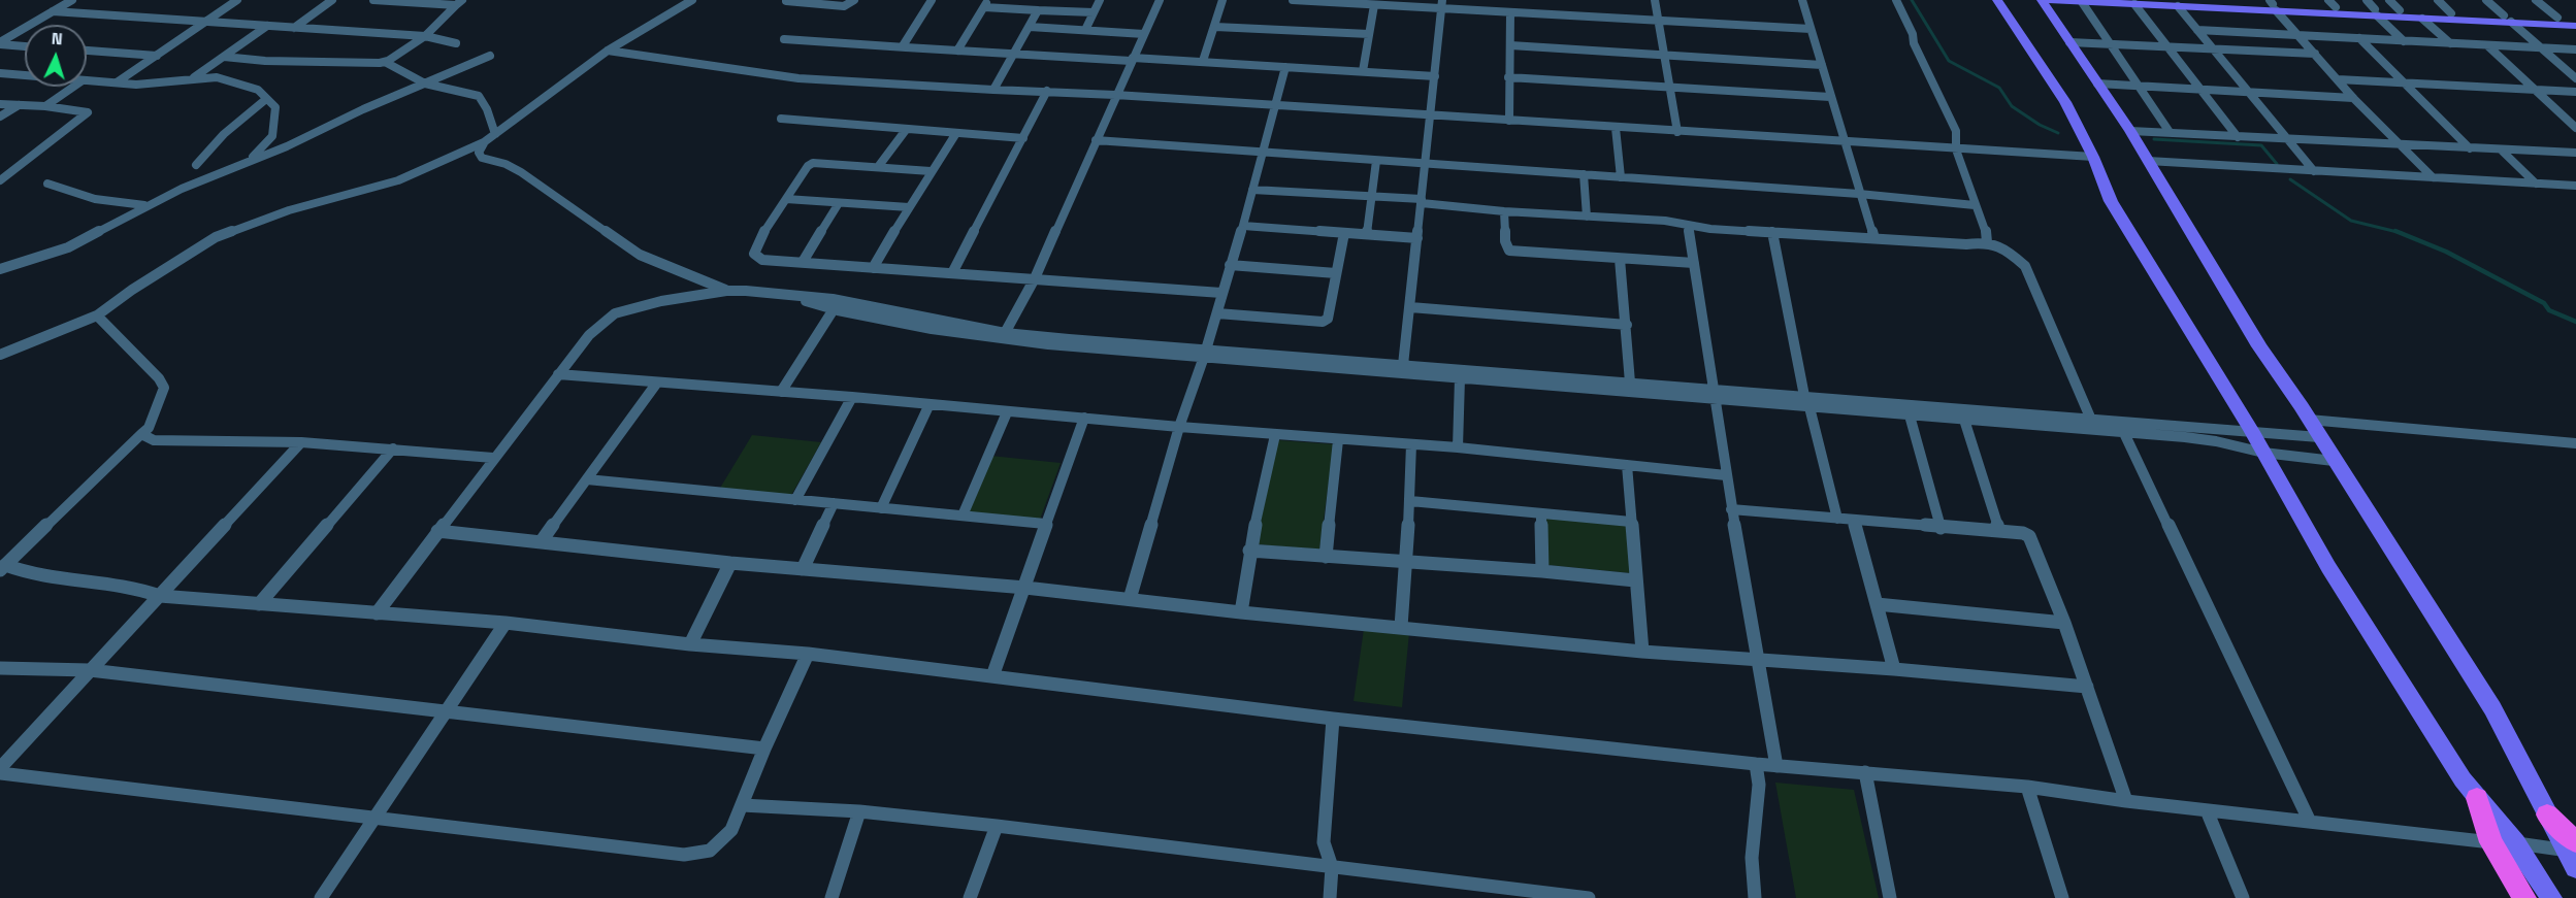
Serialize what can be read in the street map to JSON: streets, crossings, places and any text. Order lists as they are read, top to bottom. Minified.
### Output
{"north":"top"}
